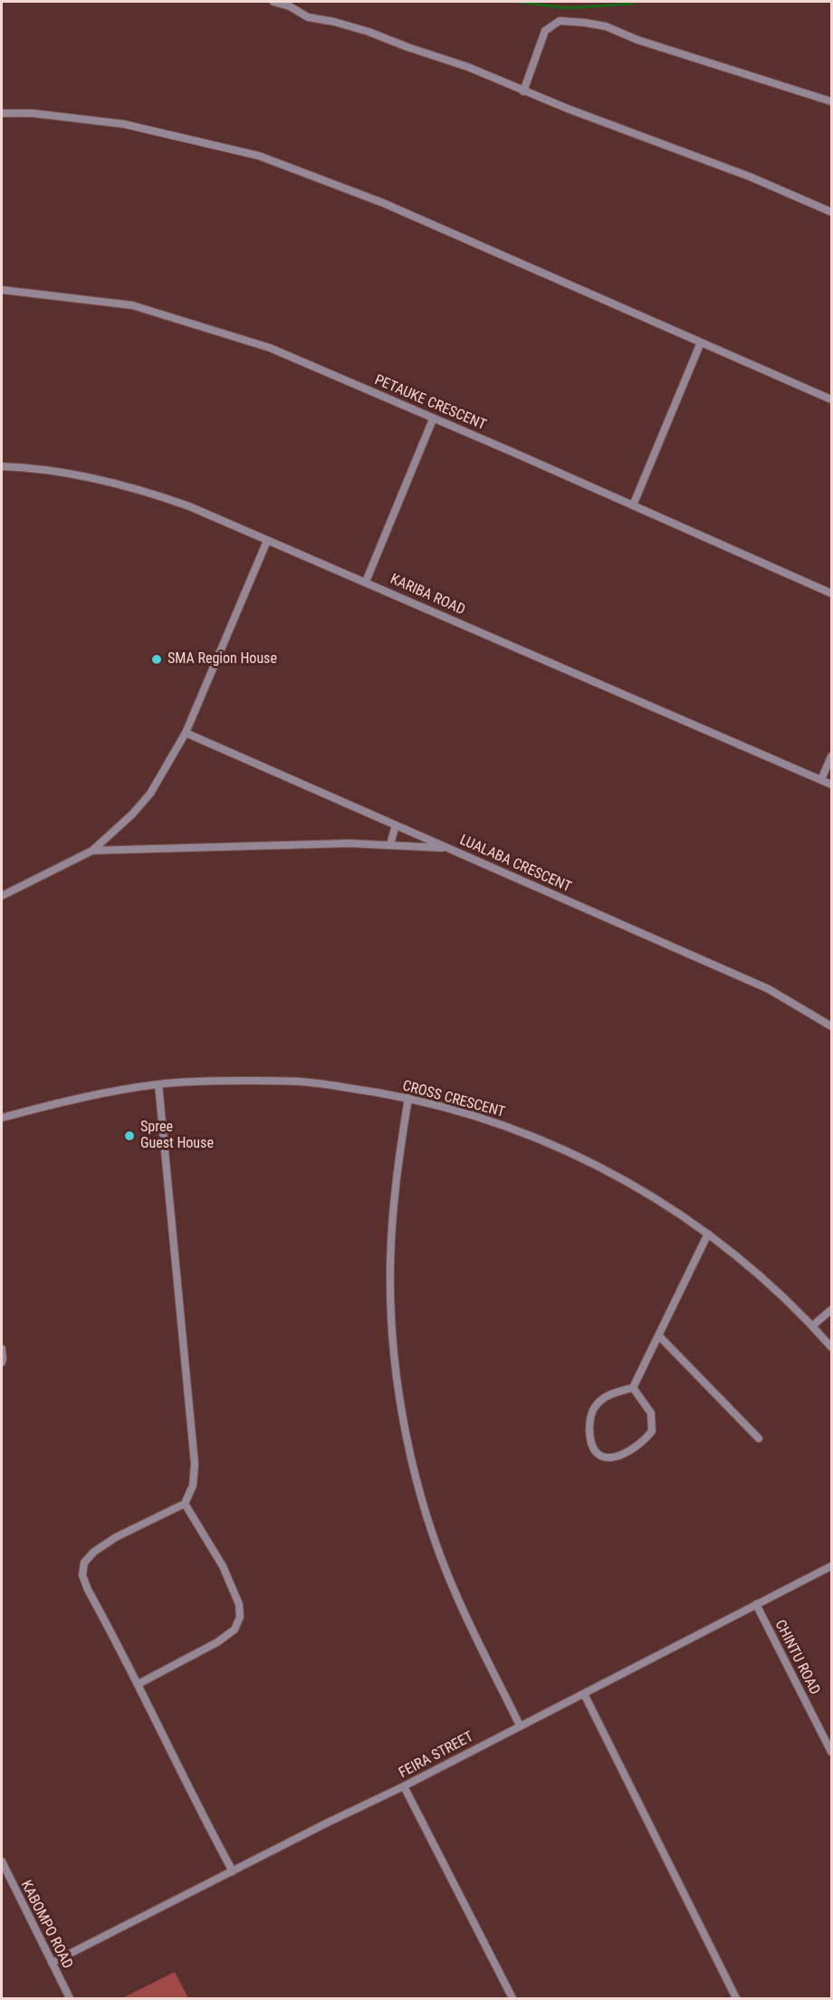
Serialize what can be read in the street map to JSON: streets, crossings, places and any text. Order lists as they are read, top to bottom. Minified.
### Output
{"streets":{"street":["PETAUKE CRESCENT","KARIBA ROAD","LUALABA CRESCENT","CROSS CRESCENT","CHINTU ROAD","FEIRA STREET","KABOMPO ROAD"]},"crossings":[["CHINTU ROAD","FEIRA STREET"],["FEIRA STREET","KABOMPO ROAD"]],"places":["SMA Region House","Spree Guest House"]}
